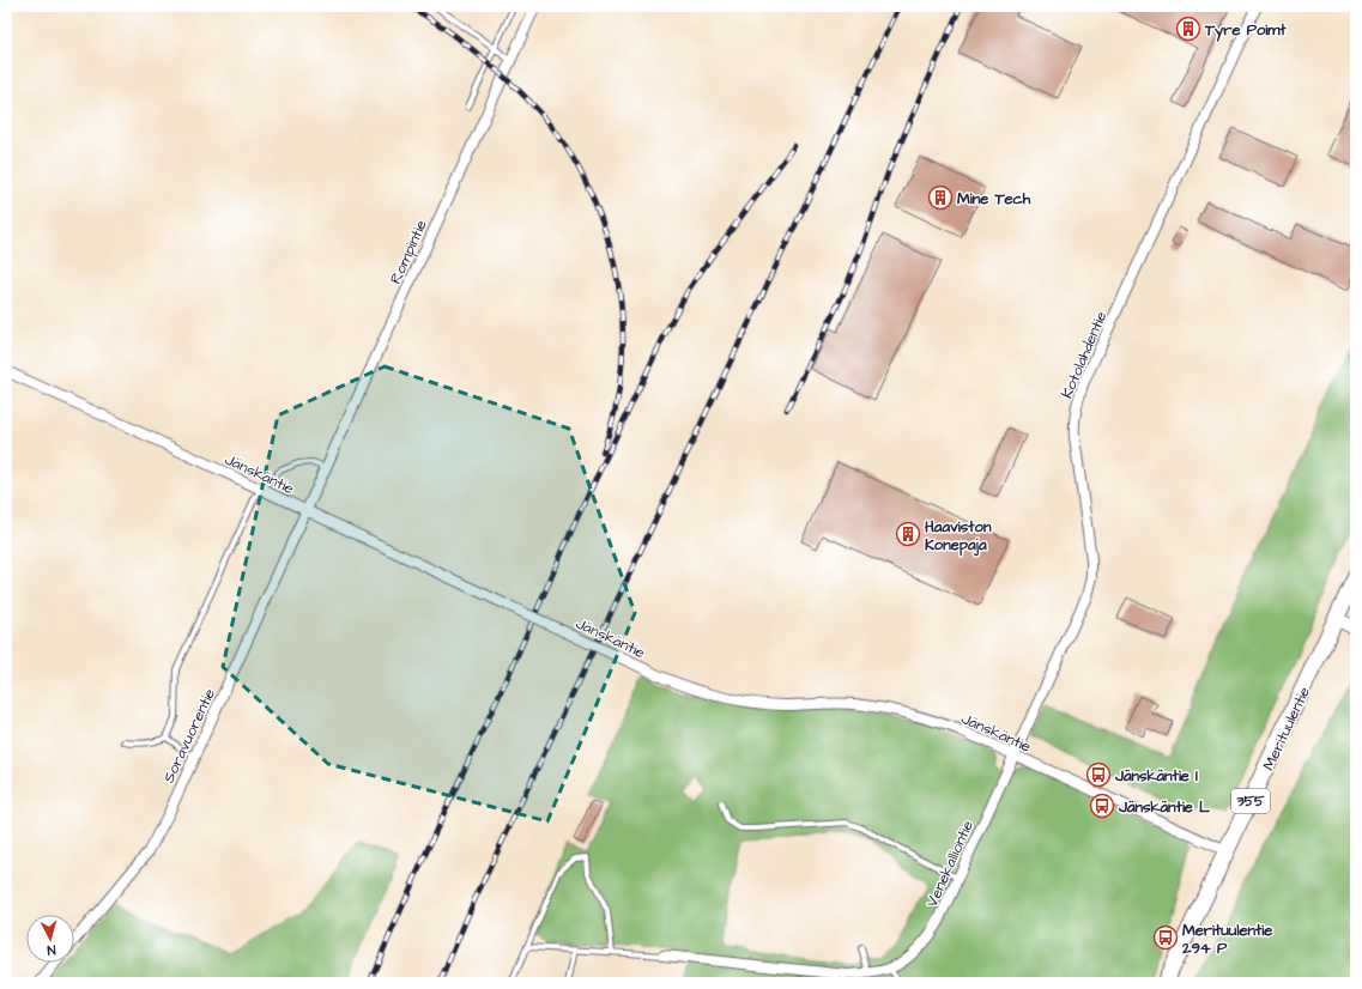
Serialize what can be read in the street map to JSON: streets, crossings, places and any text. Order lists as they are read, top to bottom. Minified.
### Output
{"streets":{"main road":["Merituulentie","355"],"street":["Rompintie","Kotolahdentie","Jänskäntie","Soravuorentie","Venekalliontie"]},"crossings":[["Rompintie","Jänskäntie"],["Rompintie","Soravuorentie"],["Kotolahdentie","Jänskäntie"],["Kotolahdentie","Venekalliontie"],["Jänskäntie","Merituulentie"],["Jänskäntie","Soravuorentie"],["Jänskäntie","Venekalliontie"]],"places":{"building":["Tyre Poimt","Mine Tech","Haaviston Konepaja"],"bus stop":["Jänskäntie I","Jänskäntie L","Merituulentie 294 P"]},"north":"bottom"}
